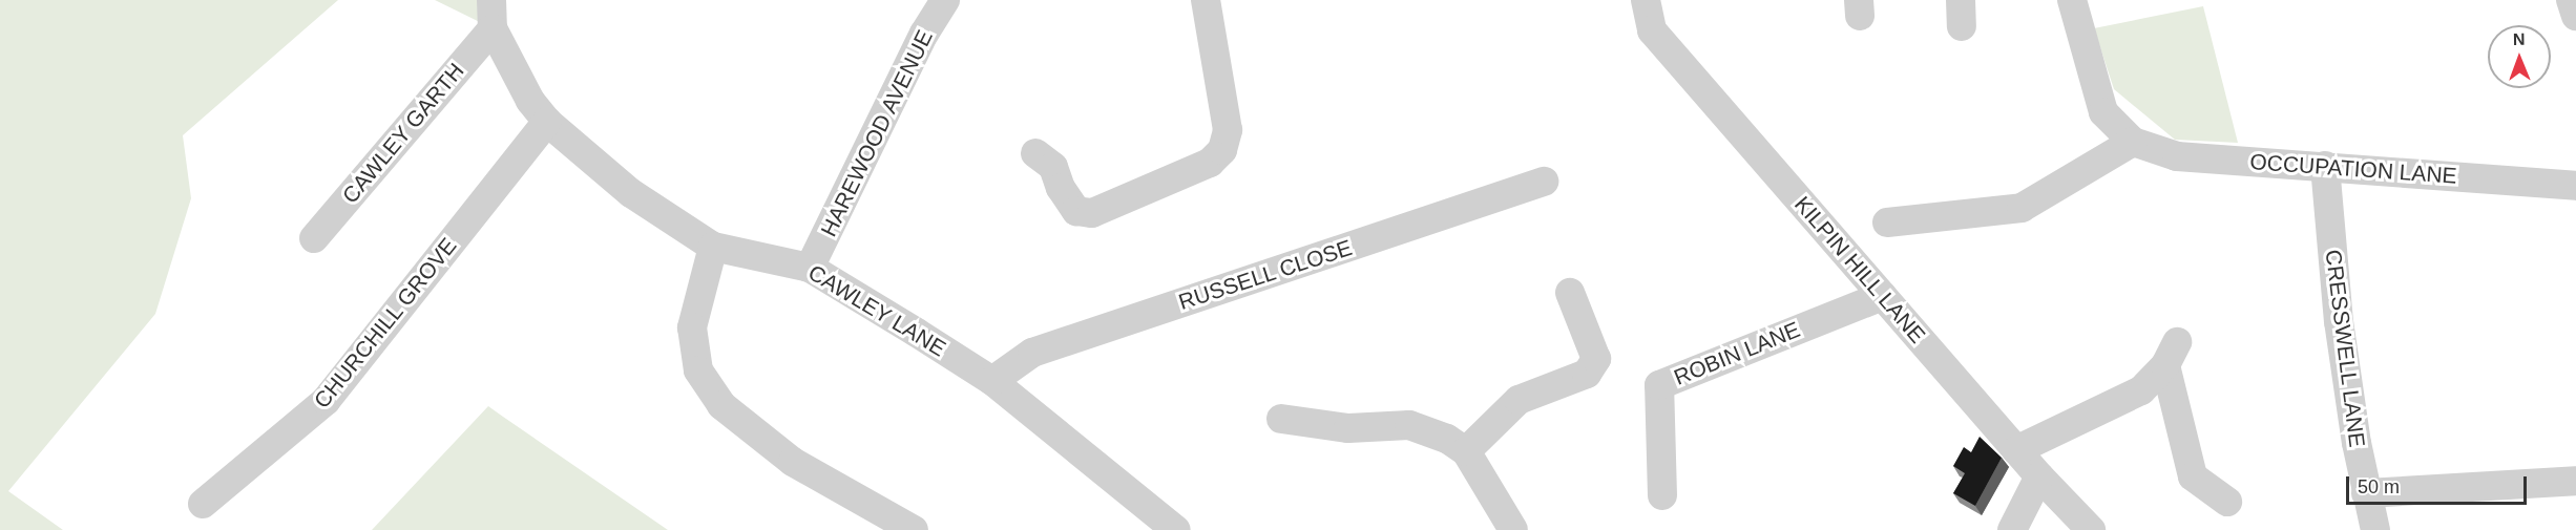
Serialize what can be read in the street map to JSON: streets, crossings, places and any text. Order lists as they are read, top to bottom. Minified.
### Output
{"streets":{"street":["CAWLEY GARTH","HAREWOOD AVENUE","OCCUPATION LANE","KILPIN HILL LANE","RUSSELL CLOSE","CAWLEY LANE","CHURCHILL GROVE","CRESSWELL LANE","ROBIN LANE"]},"crossings":[["CAWLEY GARTH","CAWLEY LANE"],["HAREWOOD AVENUE","CAWLEY LANE"],["OCCUPATION LANE","CRESSWELL LANE"],["KILPIN HILL LANE","ROBIN LANE"],["RUSSELL CLOSE","CAWLEY LANE"],["CAWLEY LANE","CHURCHILL GROVE"]],"scale_bar":"50 m","north":"top"}
